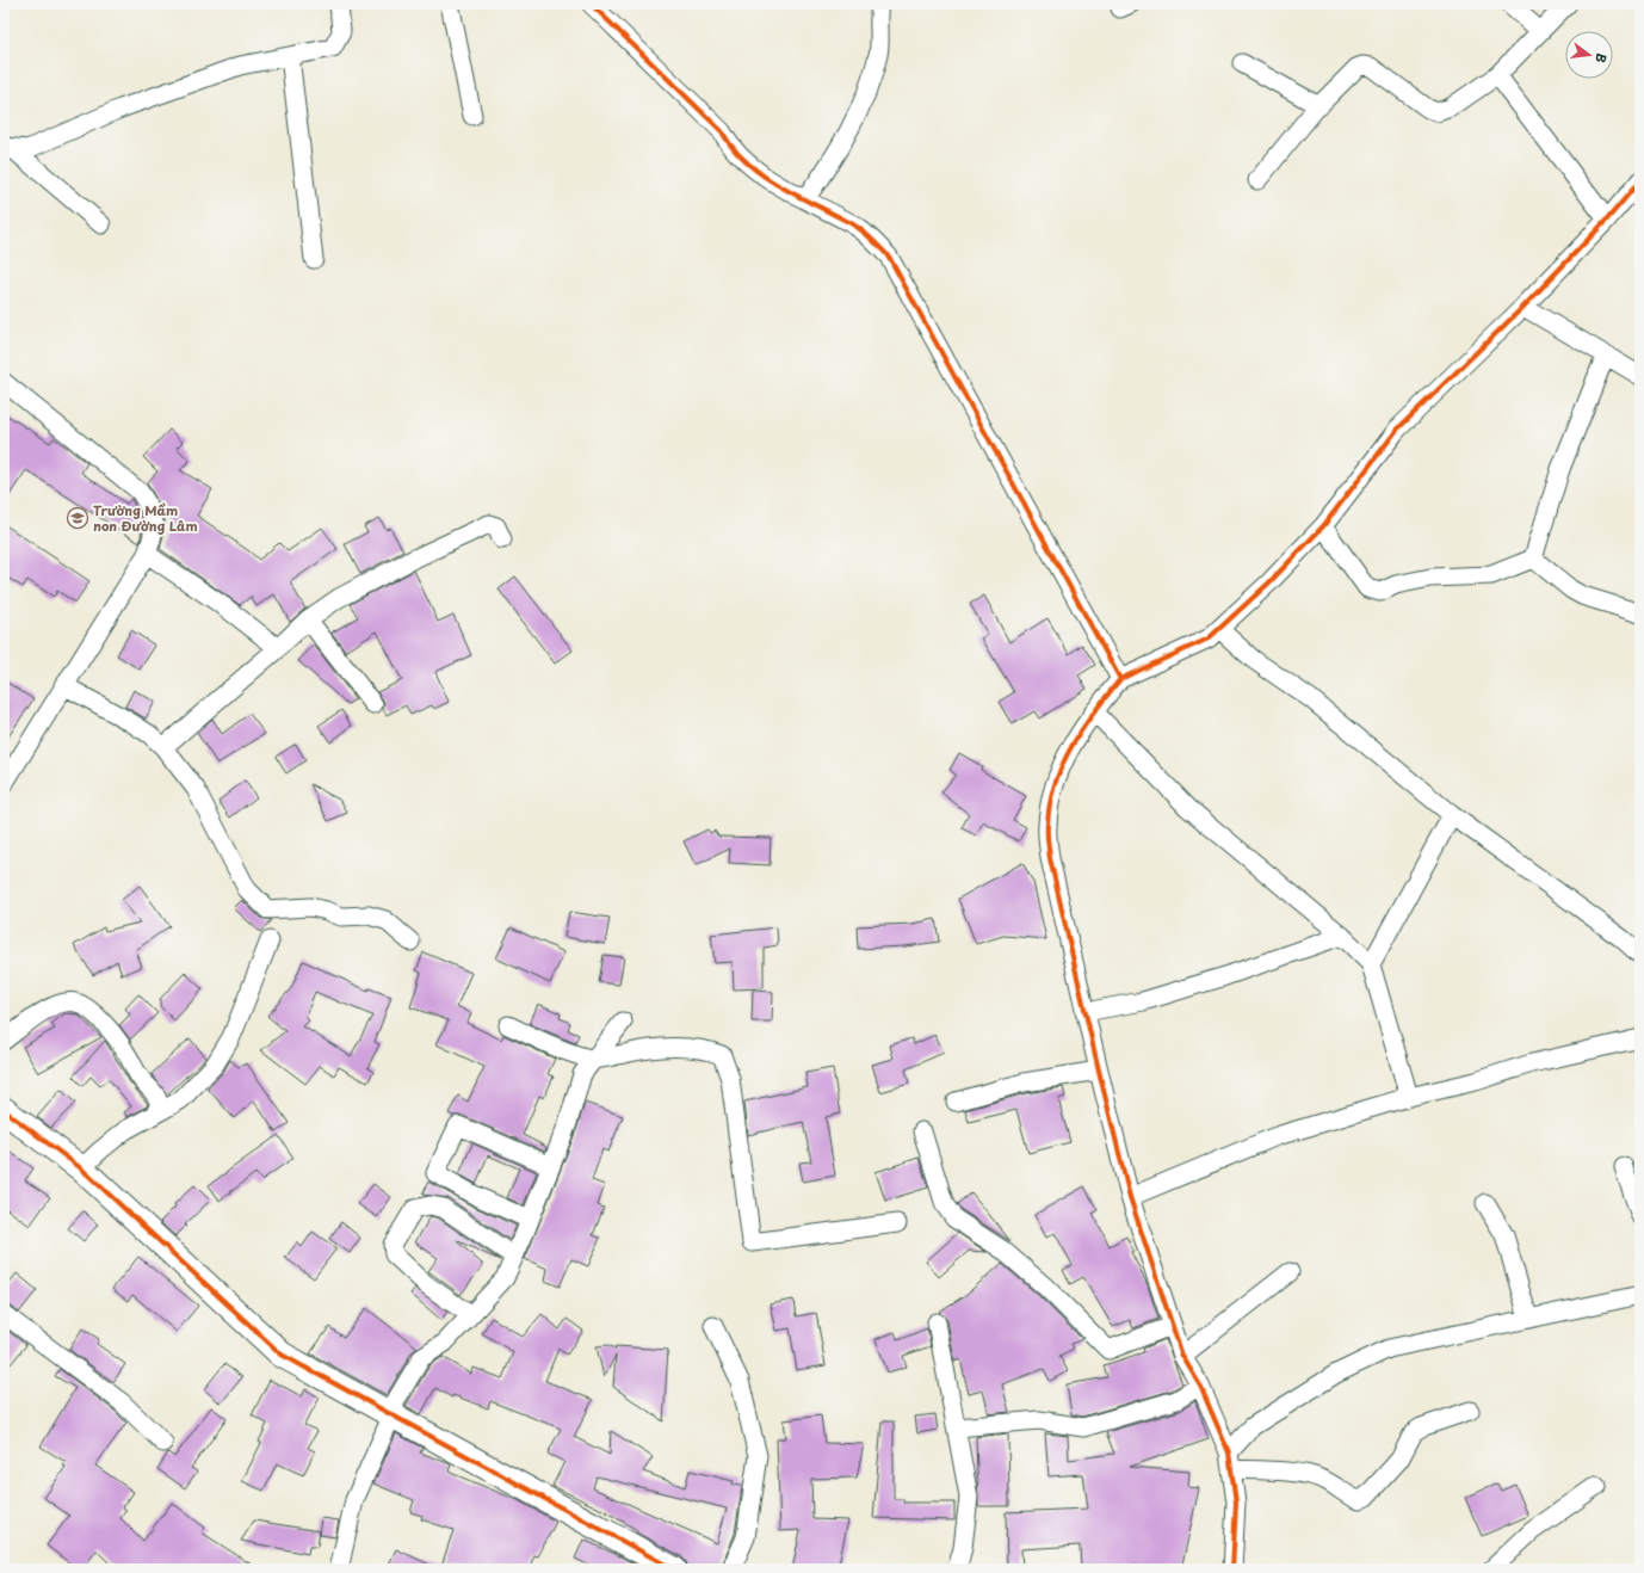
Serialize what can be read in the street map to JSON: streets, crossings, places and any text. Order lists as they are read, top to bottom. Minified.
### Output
{"places":{"school or university":["Trường Mầm non Đường Lâm"]},"north":"right"}
